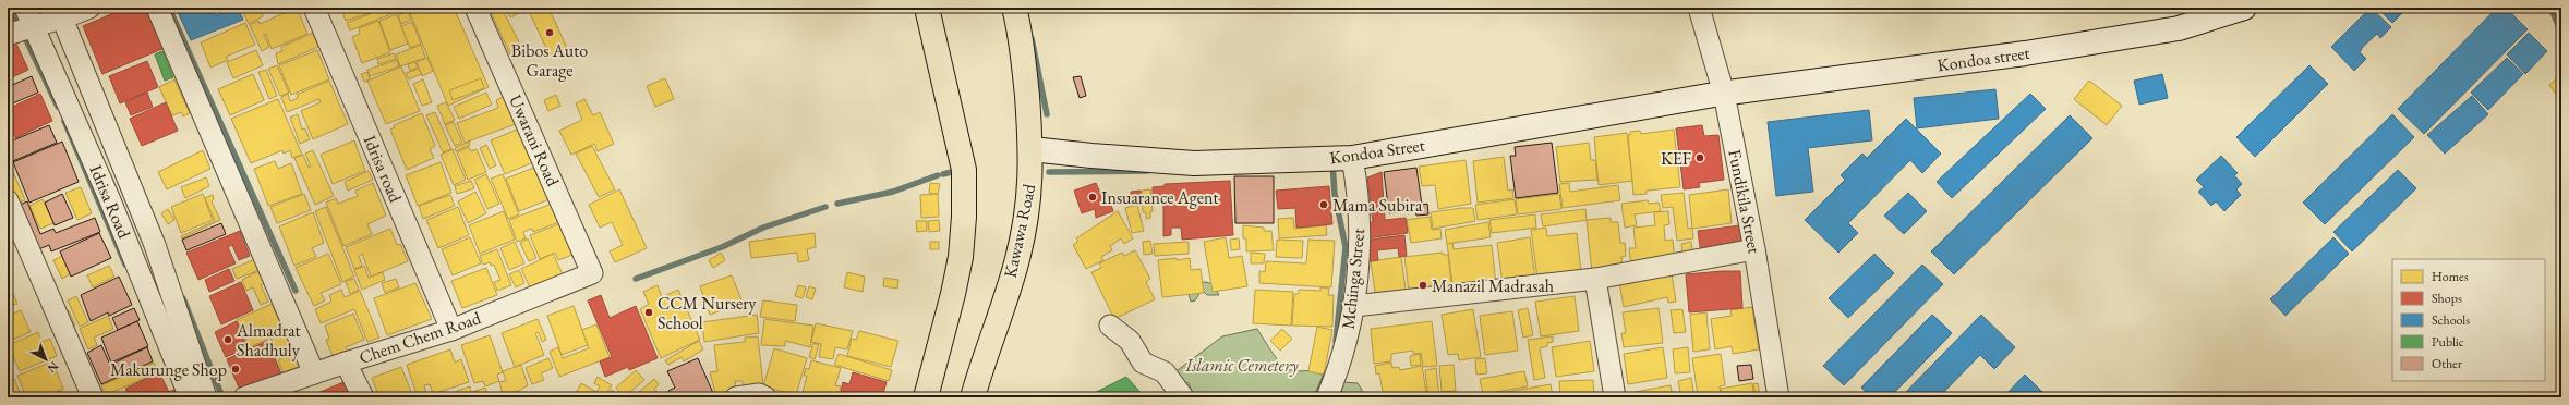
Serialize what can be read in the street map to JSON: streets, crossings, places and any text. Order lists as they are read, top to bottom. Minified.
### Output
{"streets":{"main road":["Kawawa Road"],"street":["Kondoa street","Uwarani Road","Kondoa Street","Idrisa road","Idrisa Road","Fundikila Street","Mchinga Street","Chem Chem Road"]},"crossings":[["Kondoa street","Kondoa Street"],["Kondoa street","Fundikila Street"],["Uwarani Road","Chem Chem Road"],["Kondoa Street","Fundikila Street"],["Kondoa Street","Kawawa Road"],["Kondoa Street","Mchinga Street"],["Idrisa road","Chem Chem Road"]],"parks":["Islamic Cemetery"],"places":["Bibos Auto Garage","KEF","Insuarance Agent","Mama Subira","Manazil Madrasah","CCM Nursery School","Almadrat Shadhuly","Makurunge Shop"],"legend":["Homes","Shops","Schools","Public","Other"],"north":"bottom right"}
